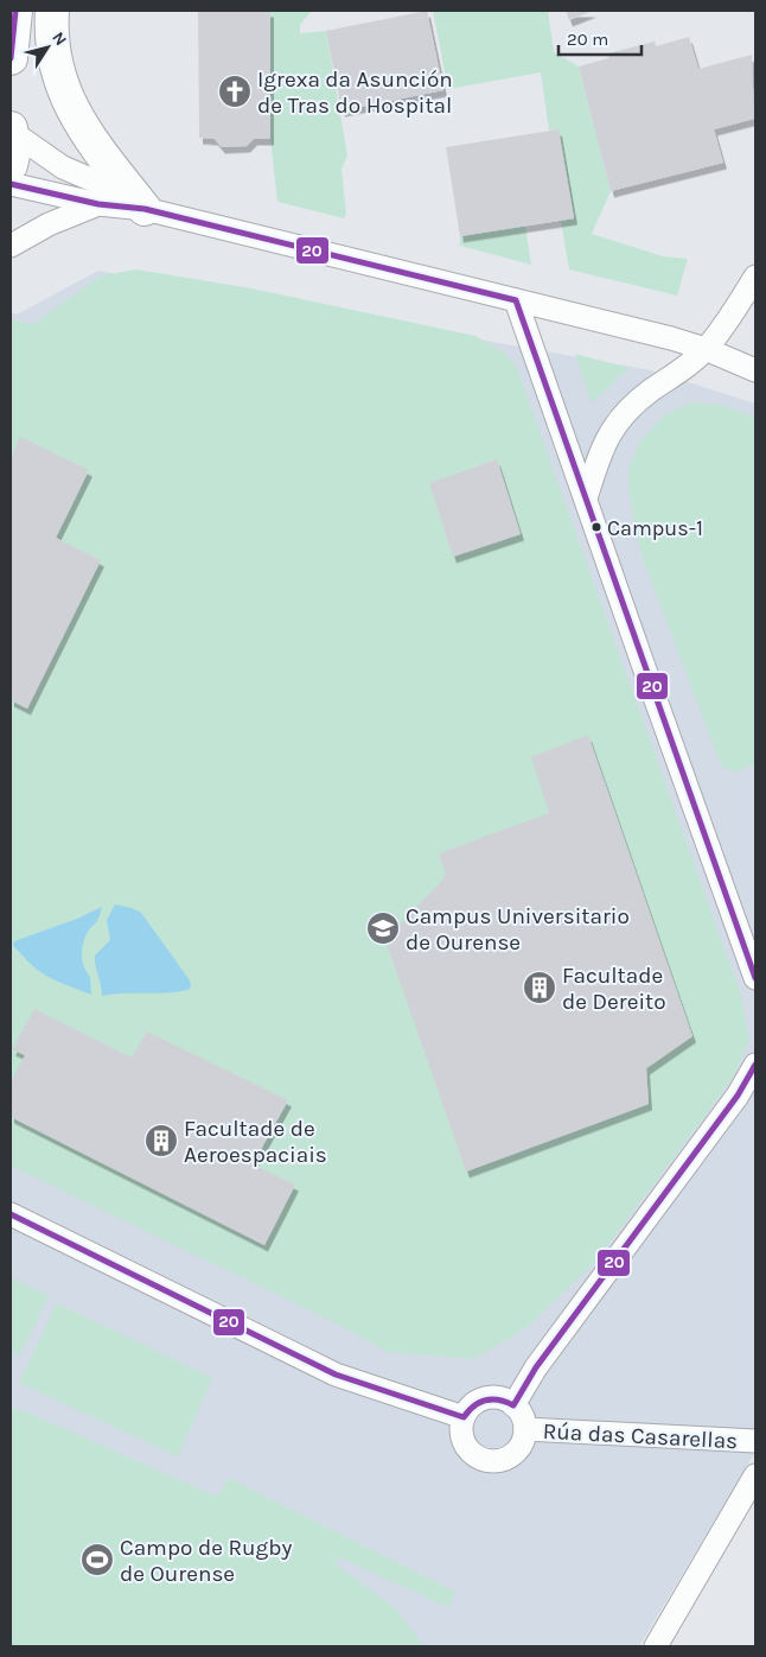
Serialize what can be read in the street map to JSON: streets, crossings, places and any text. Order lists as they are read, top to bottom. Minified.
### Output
{"streets":{"street":["Rúa das Casarellas"]},"places":{"church":["Igrexa da Asunción de Tras do Hospital"],"other":["Campus-1"],"school or university":["Campus Universitario de Ourense"],"building":["Facultade de Dereito","Facultade de Aeroespaciais"],"sports":["Campo de Rugby de Ourense"]},"lines":["transit line 20"],"scale_bar":"20 m","north":"top right"}
